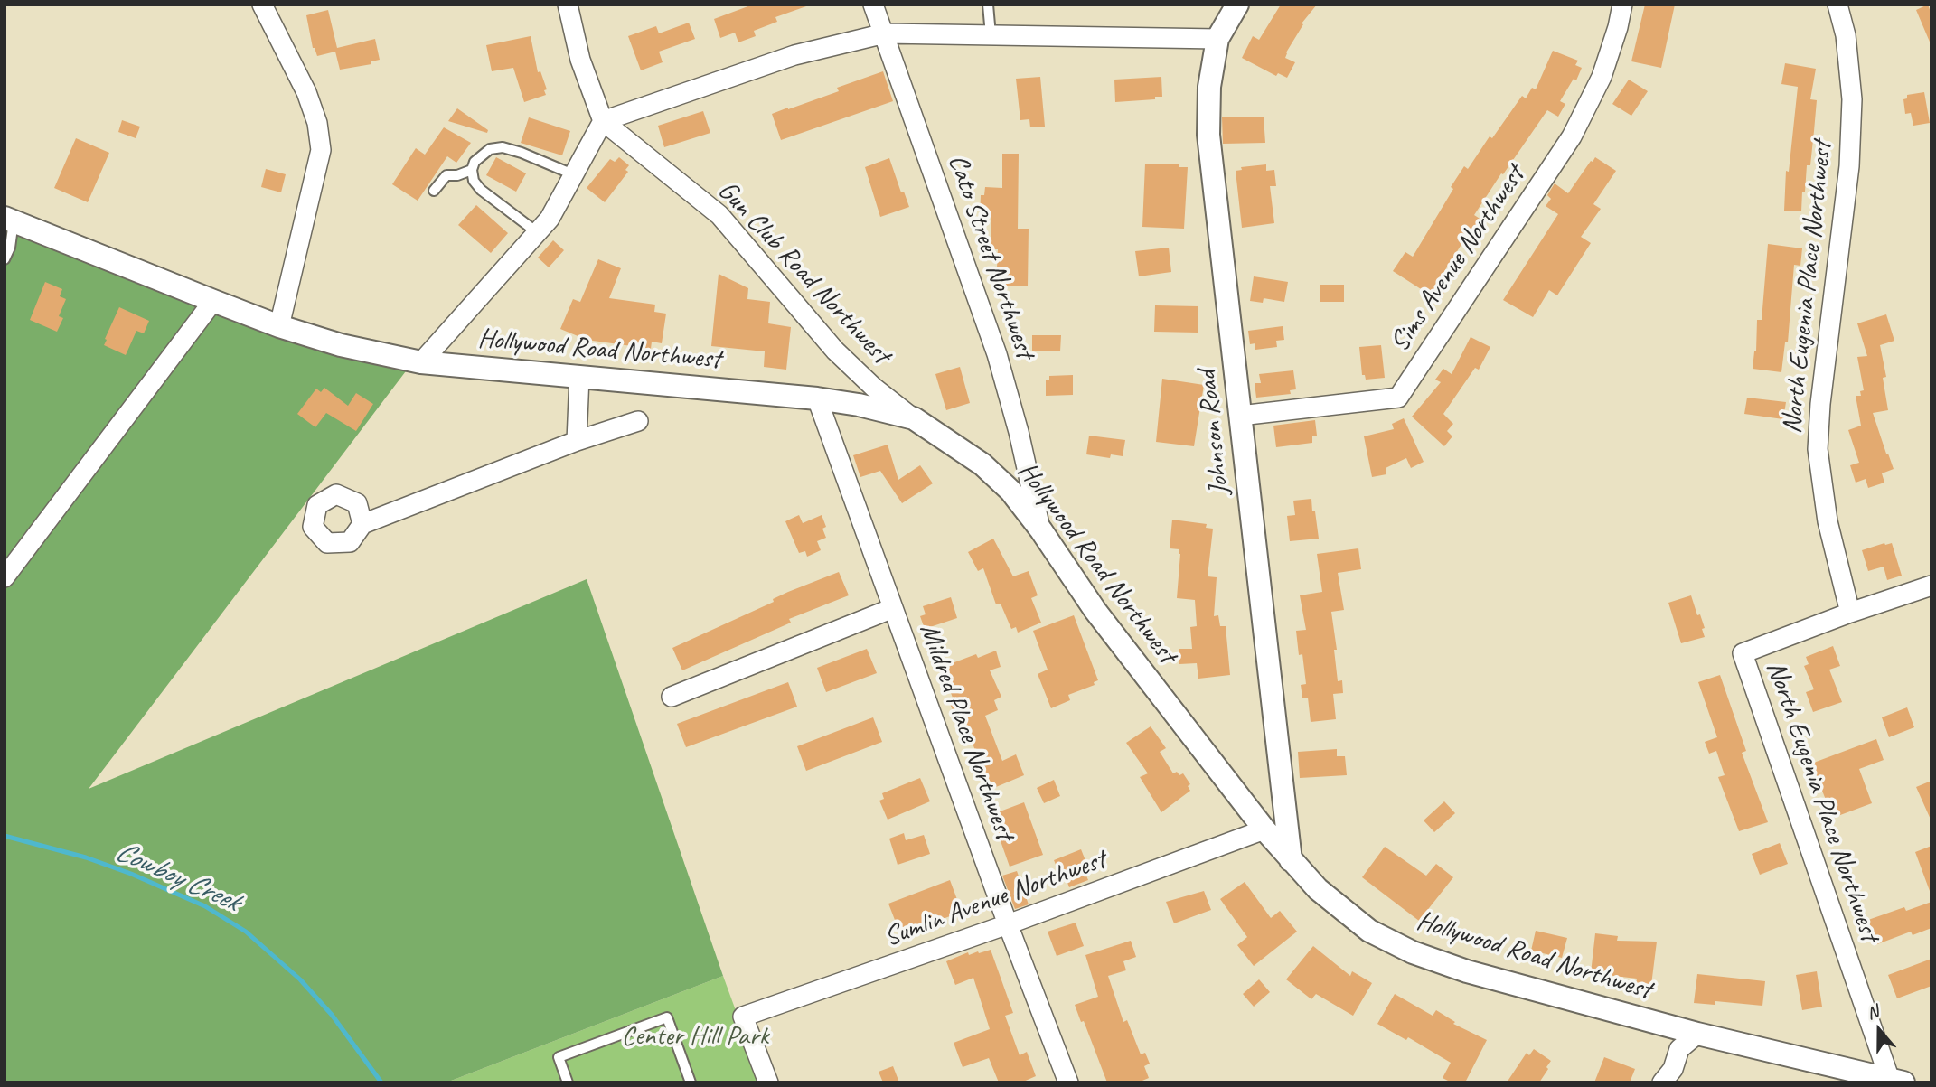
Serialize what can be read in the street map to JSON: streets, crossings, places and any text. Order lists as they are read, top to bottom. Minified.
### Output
{"streets":{"street":["Cato Street Northwest","Sims Avenue Northwest","Gun Club Road Northwest","North Eugenia Place Northwest","Hollywood Road Northwest","Johnson Road","Mildred Place Northwest","Sumlin Avenue Northwest"]},"crossings":[["Cato Street Northwest","Hollywood Road Northwest"],["Sims Avenue Northwest","Johnson Road"],["Gun Club Road Northwest","Hollywood Road Northwest"],["North Eugenia Place Northwest","Hollywood Road Northwest"],["Hollywood Road Northwest","Johnson Road"],["Hollywood Road Northwest","Mildred Place Northwest"],["Hollywood Road Northwest","Sumlin Avenue Northwest"],["Mildred Place Northwest","Sumlin Avenue Northwest"]],"water":["Cowboy Creek"],"parks":["Center Hill Park"],"north":"top"}
